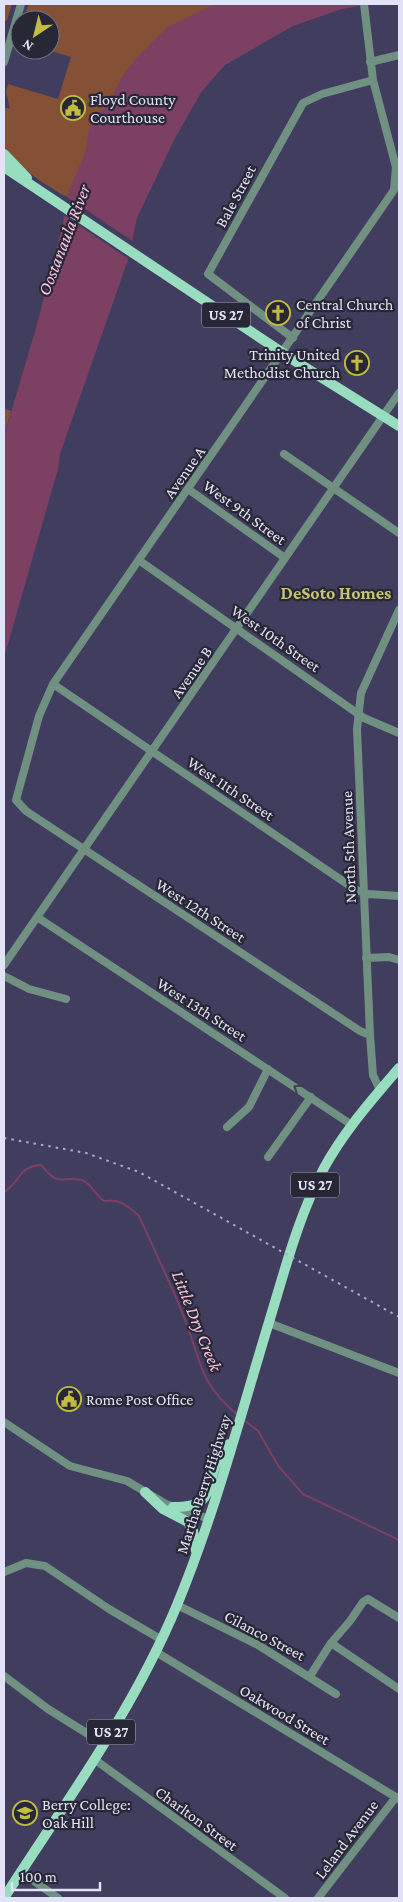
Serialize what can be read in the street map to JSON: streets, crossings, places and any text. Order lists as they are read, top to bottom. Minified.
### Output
{"streets":{"main road":["US 27","Martha Berry Highway"],"street":["Bale Street","Avenue A","West 9th Street","West 10th Street","Avenue B","West 11th Street","North 5th Avenue","West 12th Street","West 13th Street","Cilanco Street","Oakwood Street","Charlton Street","Leland Avenue"]},"crossings":[["Bale Street","Avenue A"],["US 27","Avenue A"],["US 27","Avenue B"],["Avenue A","West 9th Street"],["Avenue A","West 10th Street"],["Avenue A","West 11th Street"],["Avenue A","West 12th Street"],["West 9th Street","Avenue B"],["West 10th Street","Avenue B"],["West 10th Street","North 5th Avenue"],["Avenue B","West 11th Street"],["Avenue B","West 12th Street"],["Avenue B","West 13th Street"],["West 11th Street","North 5th Avenue"],["North 5th Avenue","West 12th Street"],["North 5th Avenue","Martha Berry Highway"],["West 13th Street","Martha Berry Highway"],["Martha Berry Highway","Cilanco Street"],["Martha Berry Highway","Oakwood Street"],["Martha Berry Highway","Charlton Street"],["Oakwood Street","Leland Avenue"]],"districts":["DeSoto Homes"],"water":["Oostanaula River","Little Dry Creek"],"places":{"public building":["Floyd County Courthouse","Rome Post Office"],"church":["Central Church of Christ","Trinity United Methodist Church"],"school or university":["Berry College: Oak Hill"]},"scale_bar":"100 m","north":"bottom left"}
